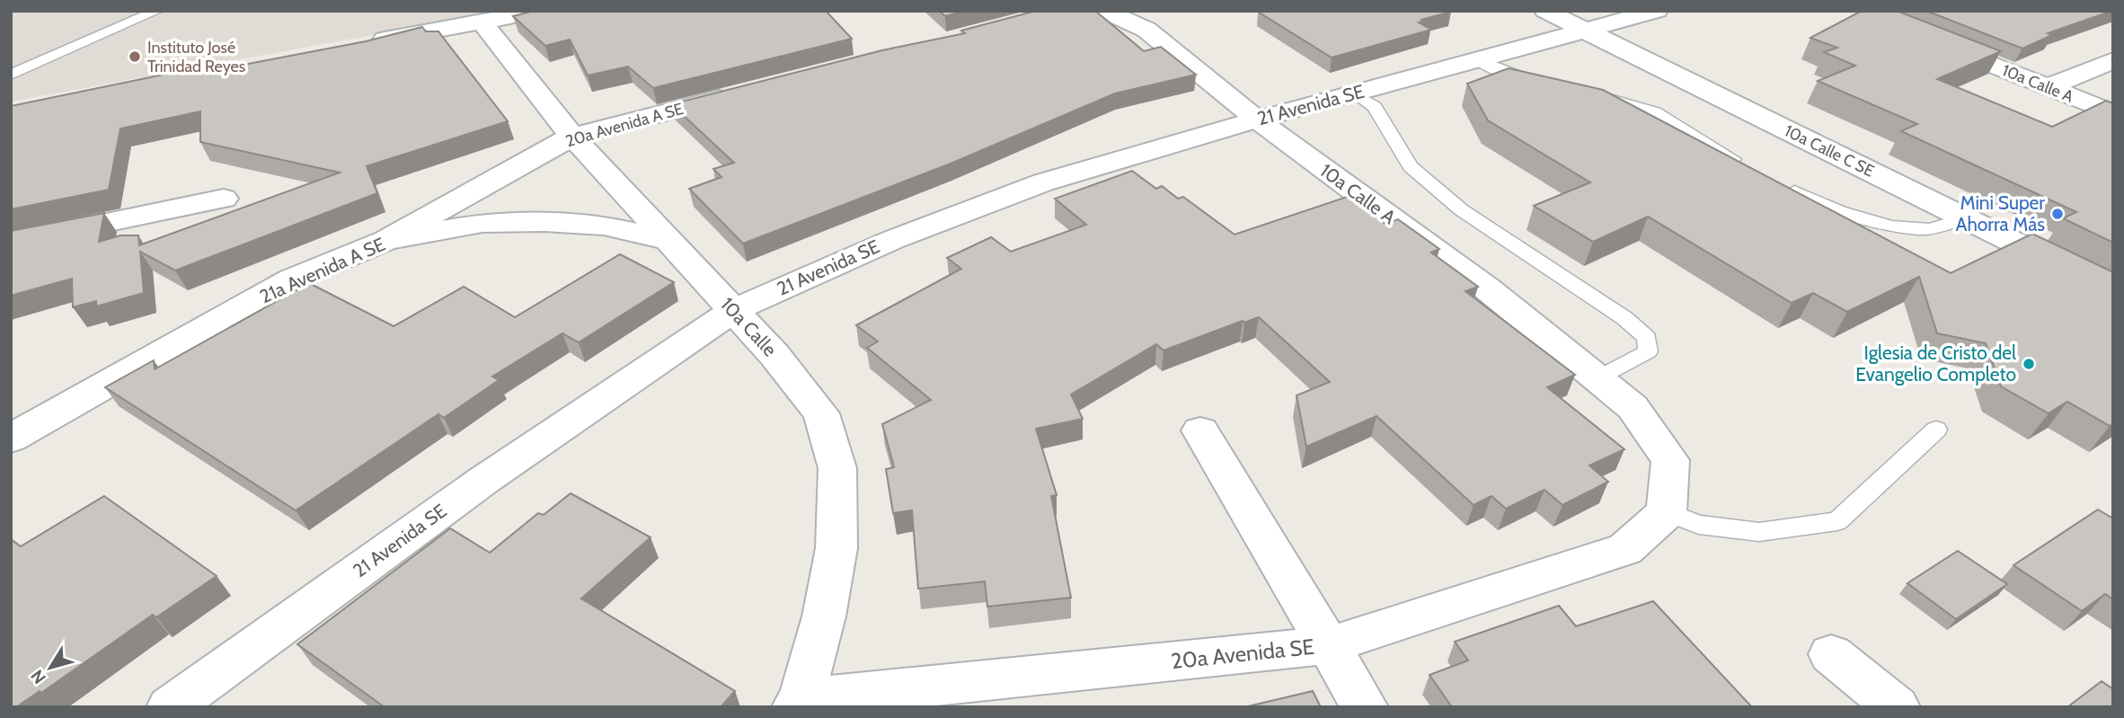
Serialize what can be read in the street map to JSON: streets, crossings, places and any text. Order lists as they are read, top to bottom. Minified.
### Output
{"streets":{"street":["10a Calle A","21 Avenida SE","20a Avenida A SE","10a Calle C SE","21a Avenida A SE","10a Calle","20a Avenida SE"]},"crossings":[["10a Calle A","21 Avenida SE"],["10a Calle A","20a Avenida SE"],["21 Avenida SE","10a Calle C SE"],["21 Avenida SE","10a Calle"],["20a Avenida A SE","21a Avenida A SE"],["20a Avenida A SE","10a Calle"],["21a Avenida A SE","10a Calle"],["10a Calle","20a Avenida SE"]],"places":["Instituto José Trinidad Reyes","Mini Super Ahorra Más","Iglesia de Cristo del Evangelio Completo"],"north":"bottom left"}
